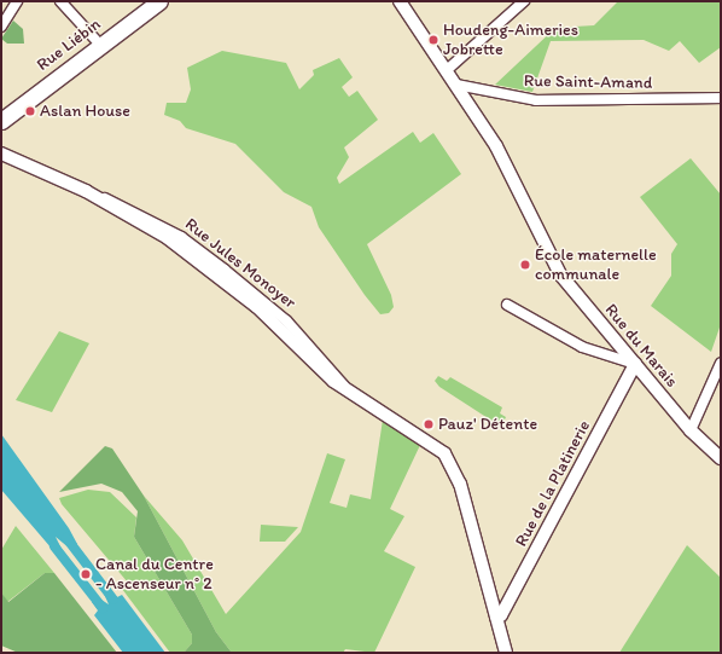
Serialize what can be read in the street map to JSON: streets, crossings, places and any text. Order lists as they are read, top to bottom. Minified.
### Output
{"streets":{"main road":["Rue Liébin"],"street":["Rue Saint-Amand","Rue Jules Monoyer","Rue du Marais","Rue de la Platinerie"]},"crossings":[["Rue Saint-Amand","Rue du Marais"],["Rue Jules Monoyer","Rue de la Platinerie"],["Rue du Marais","Rue de la Platinerie"]],"places":["Houdeng-Aimeries Jobrette","Aslan House","École maternelle communale","Pauz' Détente","Canal du Centre - Ascenseur n° 2"]}
